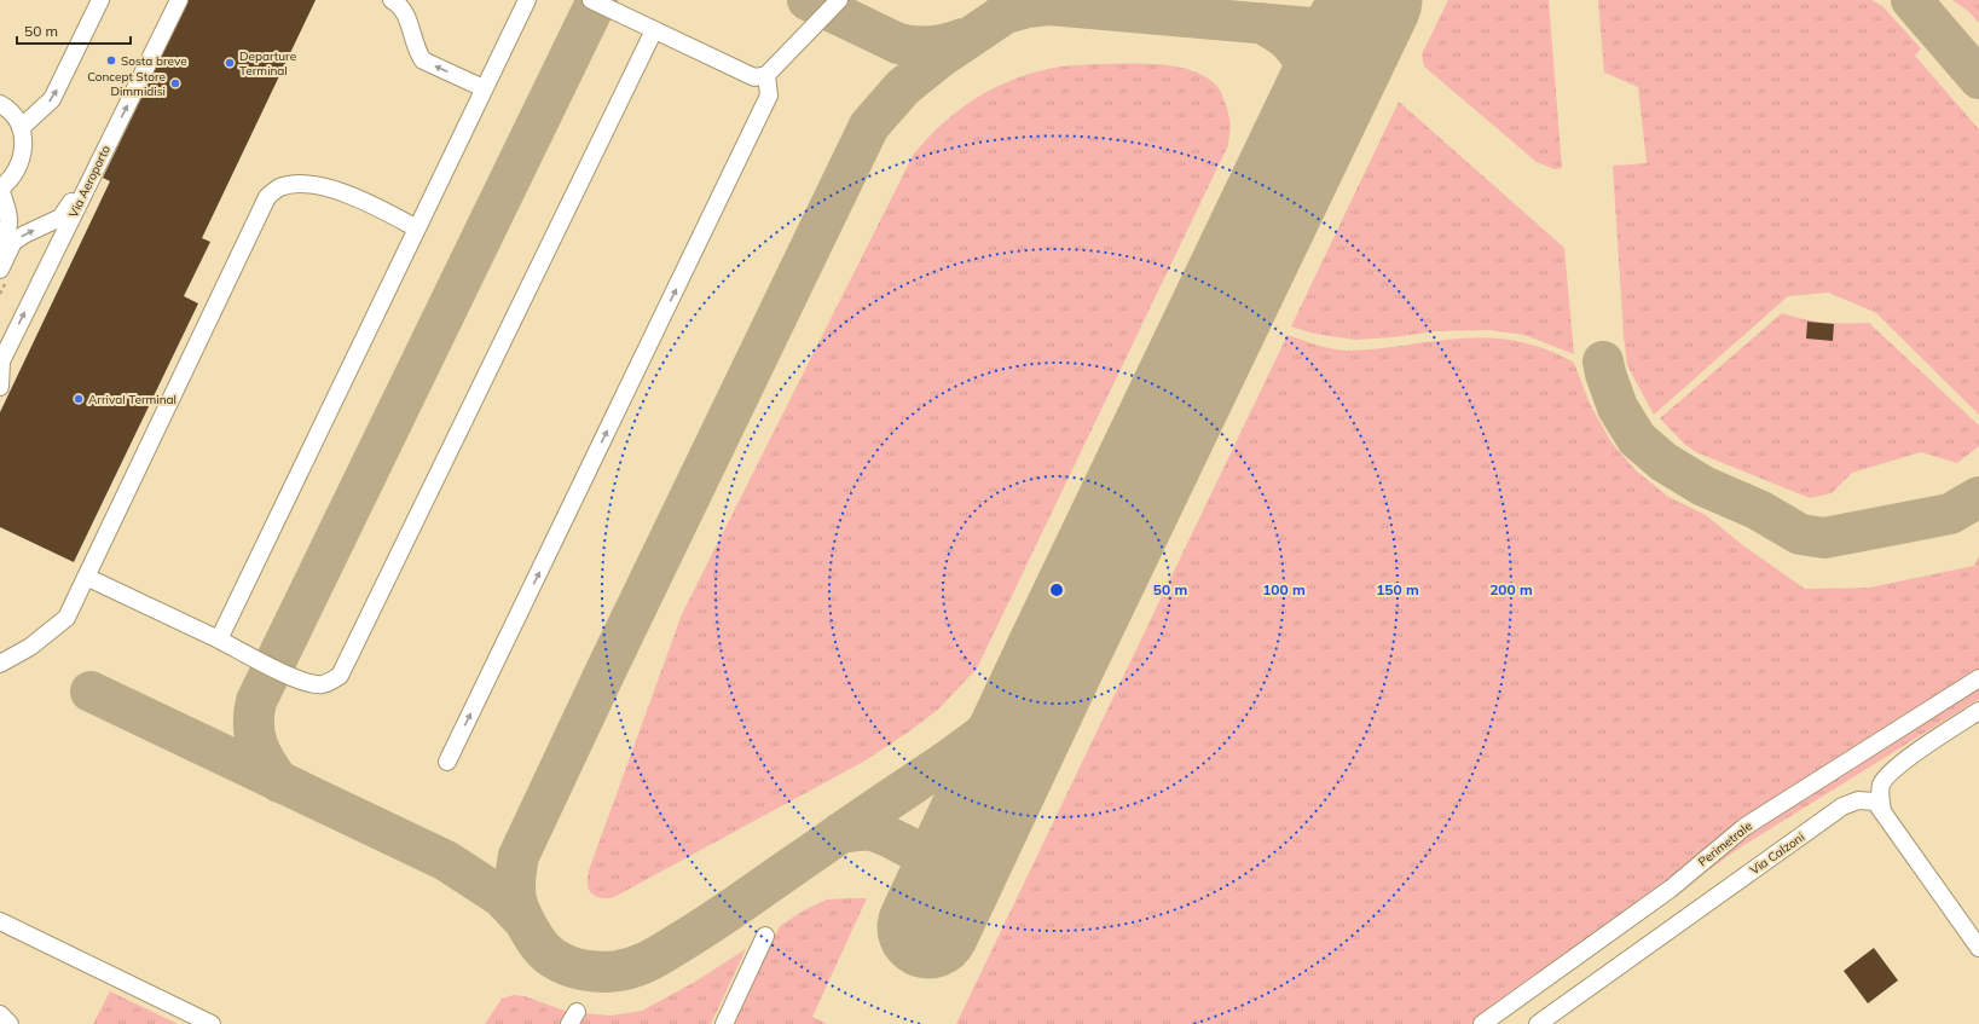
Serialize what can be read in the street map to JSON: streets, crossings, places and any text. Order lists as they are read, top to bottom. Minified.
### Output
{"streets":{"street":["Via Aeroporto","Perimetrale","Via Calzoni"]},"places":["Sosta breve","Departure Terminal","Concept Store Dimmidisi","Arrival Terminal"],"scale_bar":"50 m","rings":["50 m","100 m","150 m","200 m"]}
